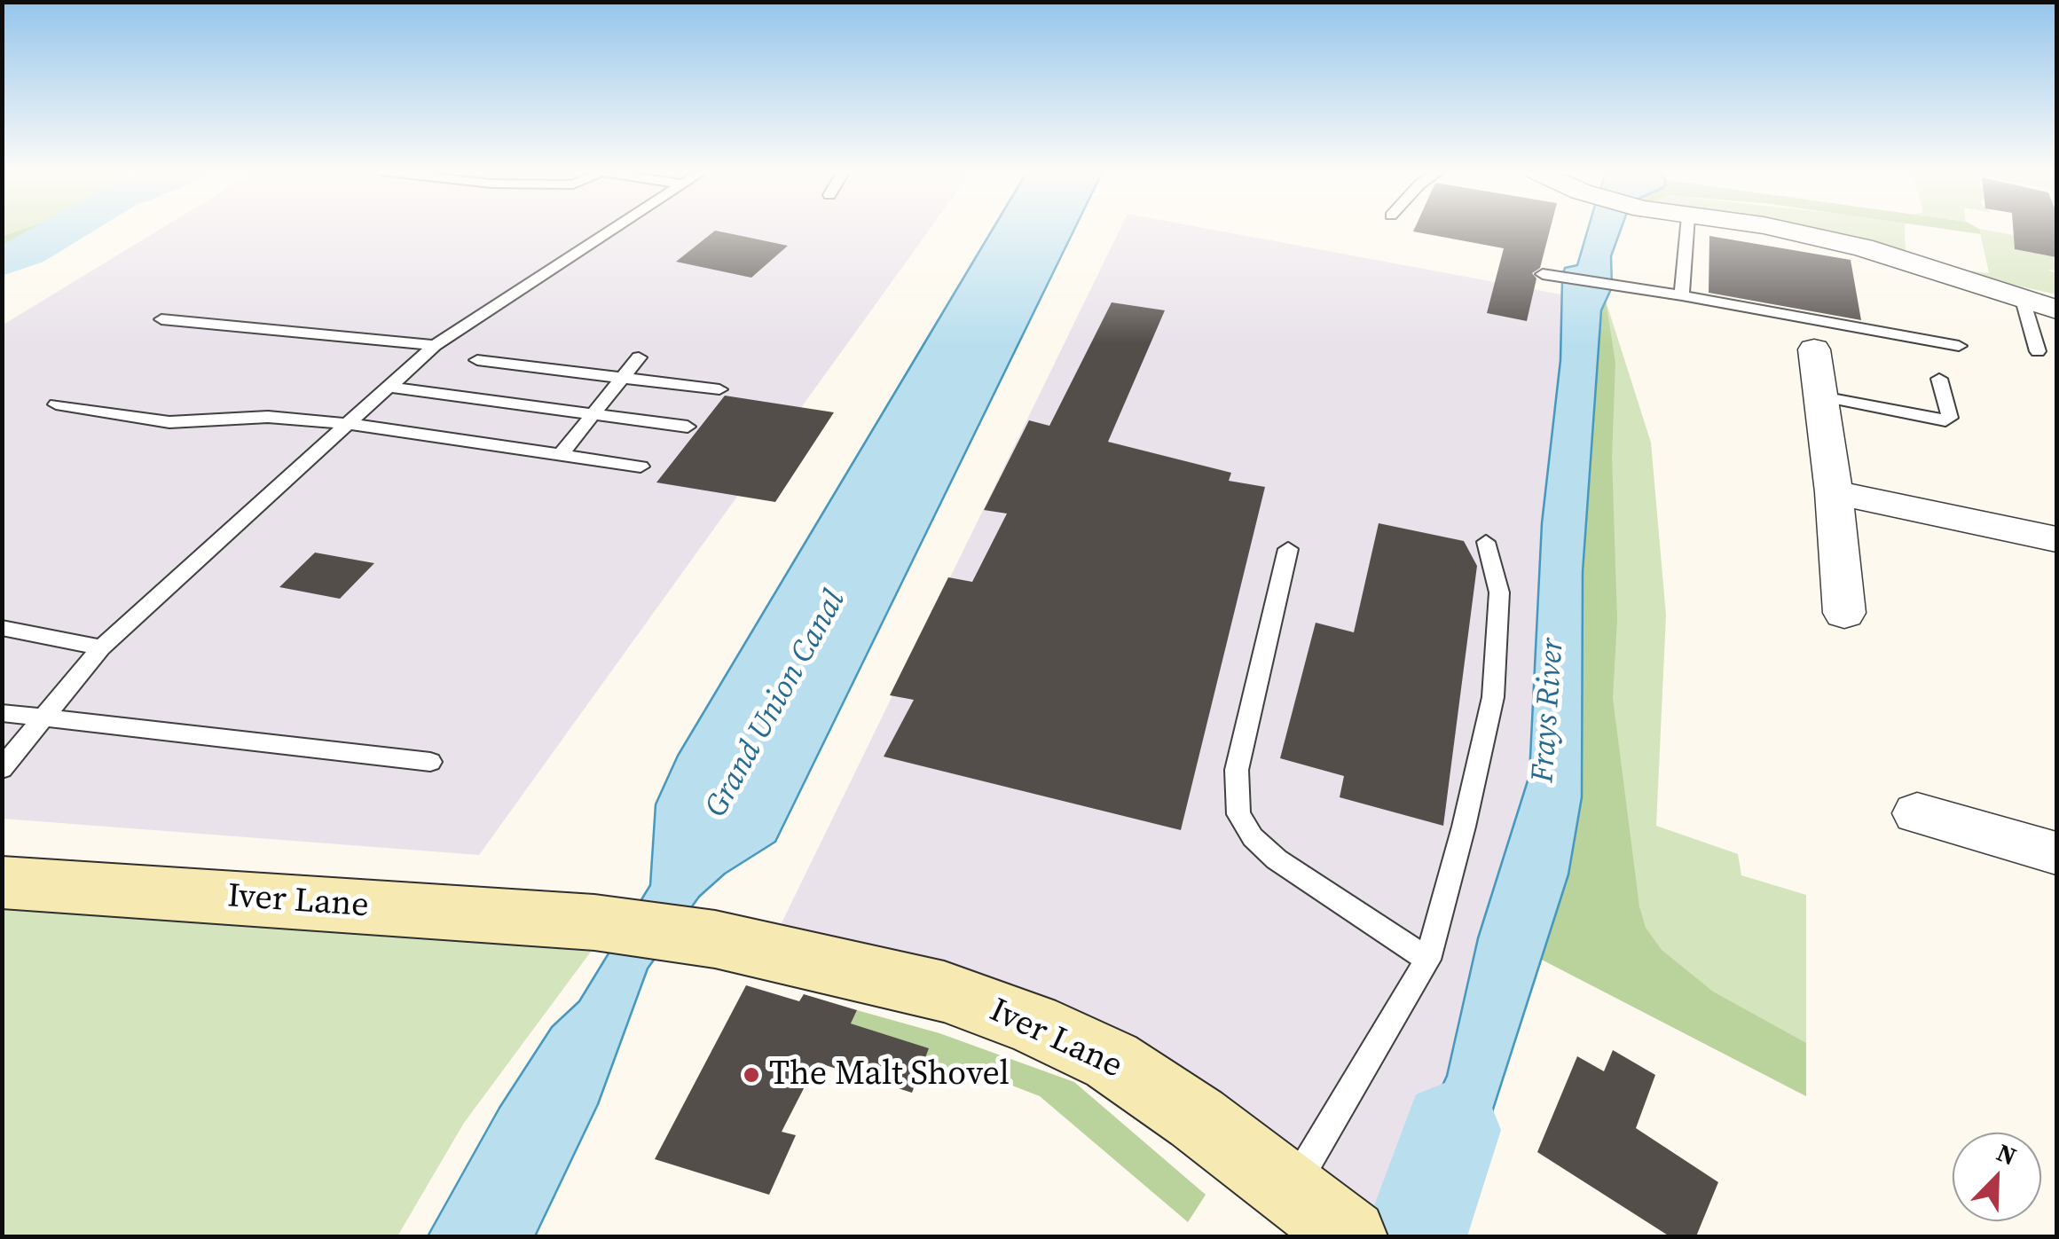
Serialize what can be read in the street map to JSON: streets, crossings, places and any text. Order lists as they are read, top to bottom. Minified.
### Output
{"streets":{"main road":["Iver Lane"]},"water":["Grand Union Canal","Frays River"],"places":["The Malt Shovel"],"north":"top right"}
